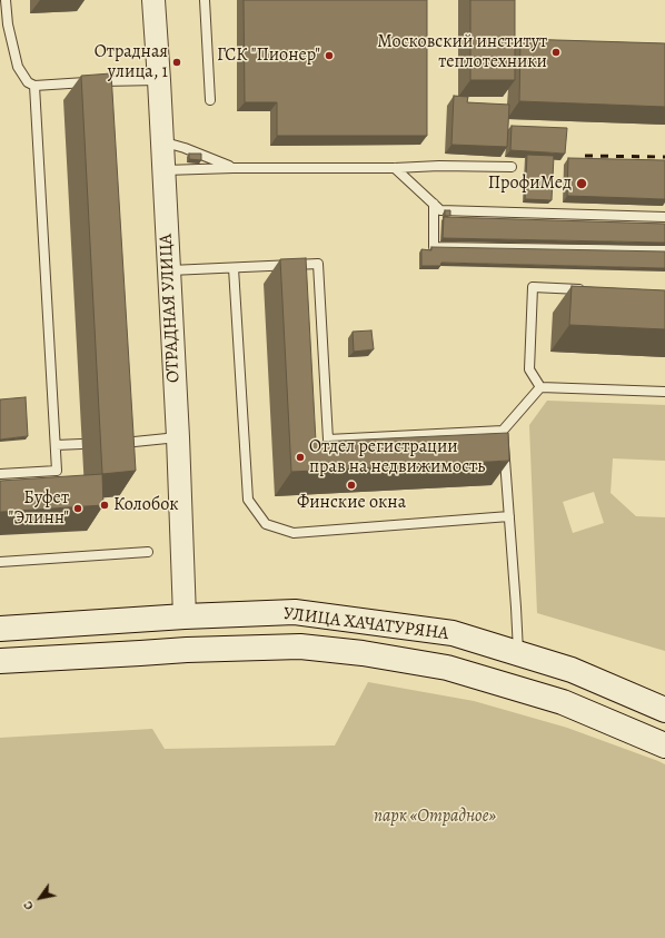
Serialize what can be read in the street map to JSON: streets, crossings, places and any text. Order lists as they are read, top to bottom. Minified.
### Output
{"streets":{"main road":["УЛИЦА ХАЧАТУРЯНА"],"street":["ОТРАДНАЯ УЛИЦА"]},"crossings":[["ОТРАДНАЯ УЛИЦА","УЛИЦА ХАЧАТУРЯНА"]],"parks":["парк «Отрадное»"],"places":["Московский институт теплотехники","ГСК \"Пионер\"","Отрадная улица, 1","ПрофиМед","Отдел регистрации прав на недвижимость","Финские окна","Колобок","Буфет \"Элинн\""],"north":"bottom left"}
